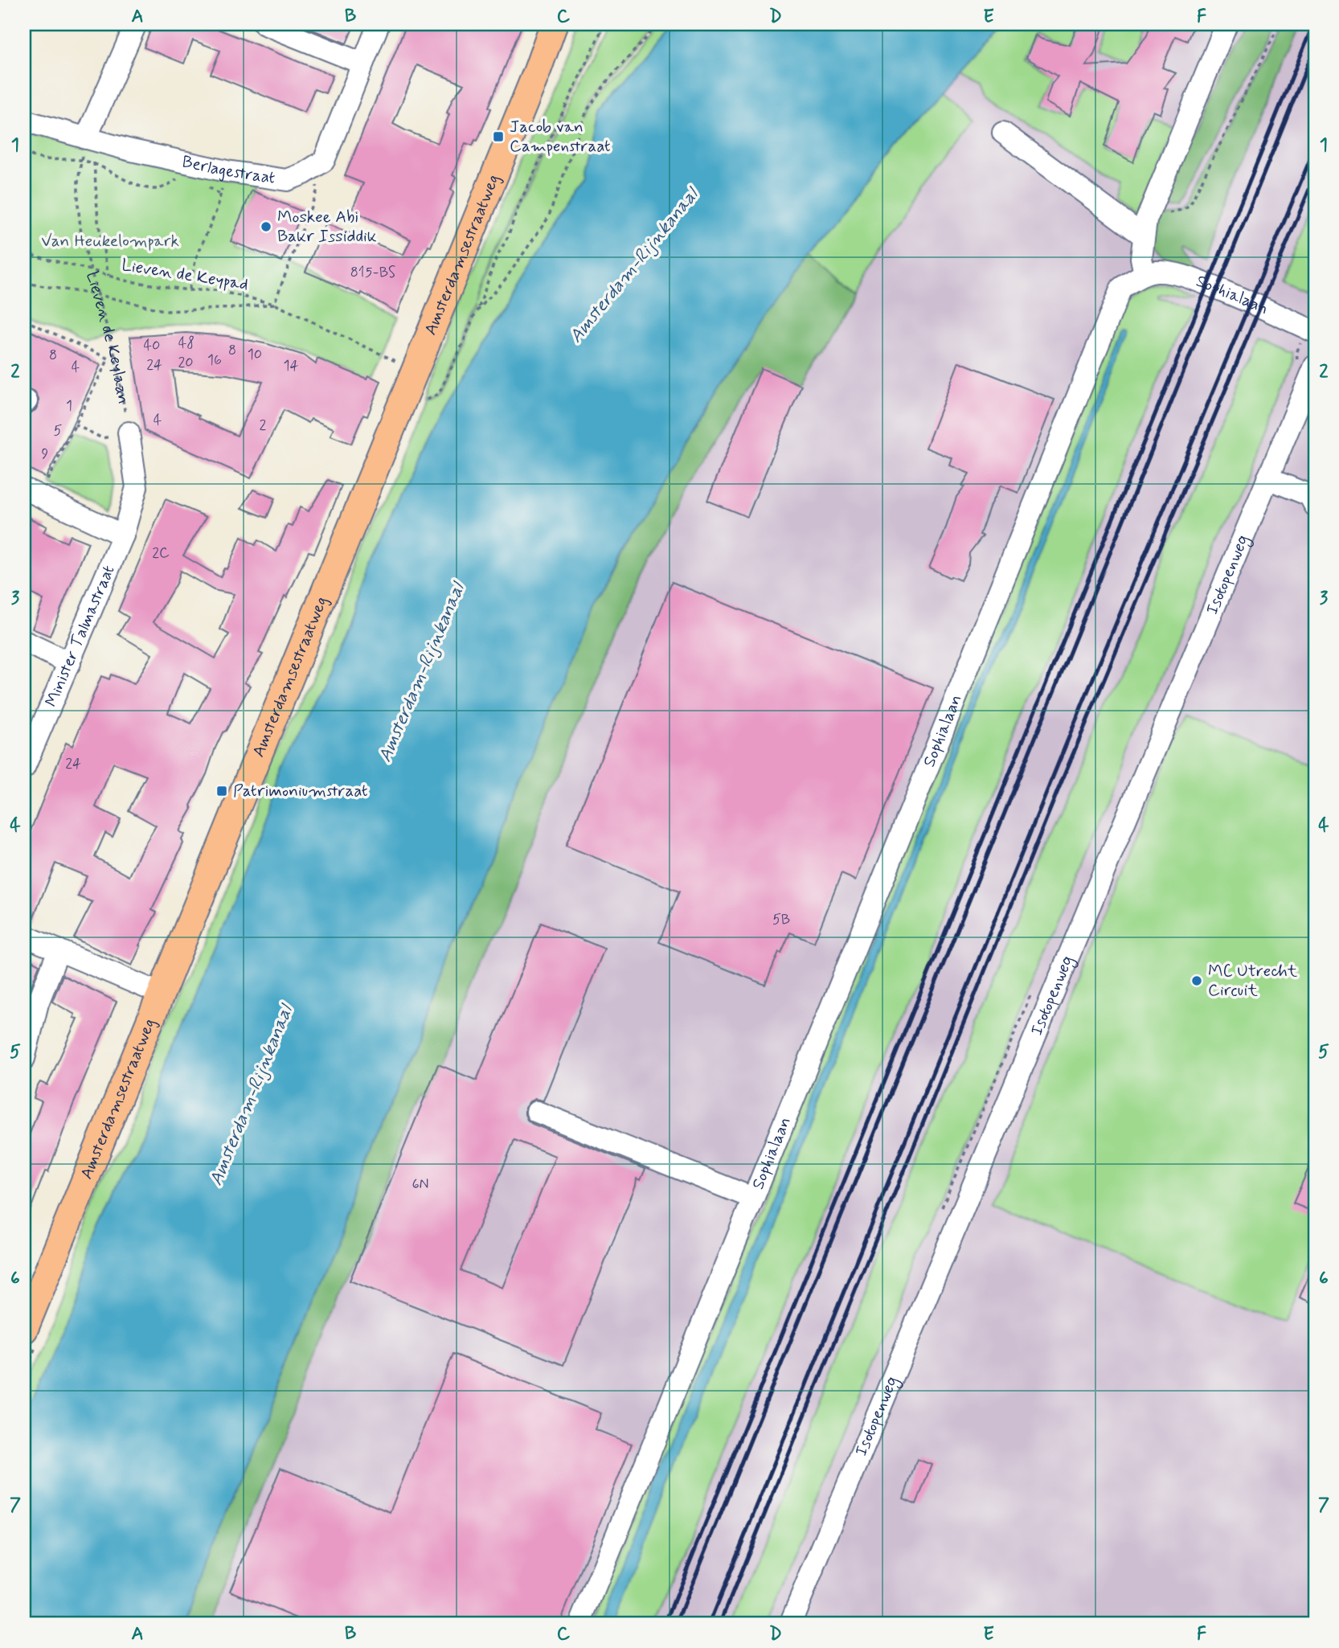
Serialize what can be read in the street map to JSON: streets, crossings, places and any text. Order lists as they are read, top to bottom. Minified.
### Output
{"streets":{"main road":["Amsterdamsestraatweg"],"street":["Berlagestraat","Sophialaan","Isotopenweg","Minister Talmastraat"],"path":["Lieven de Keypad","Lieven de Keylaan"]},"crossings":[["Berlagestraat","Lieven de Keylaan"],["Amsterdamsestraatweg","Lieven de Keypad"],["Lieven de Keypad","Lieven de Keylaan"]],"water":["Amsterdam-Rijnkanaal"],"parks":["Van Heukelompark"],"places":{"transit":["Jacob van Campenstraat","Patrimoniumstraat"],"other":["Moskee Abi Bakr Issiddik","MC Utrecht Circuit"]},"house_numbers":["815-BS","48","40","8","10","8","16","20","24","14","4","1","4","2","5","9","2C","24","5B","6N"],"grid":{"columns":["A","B","C","D","E","F"],"rows":["1","2","3","4","5","6","7"]}}
